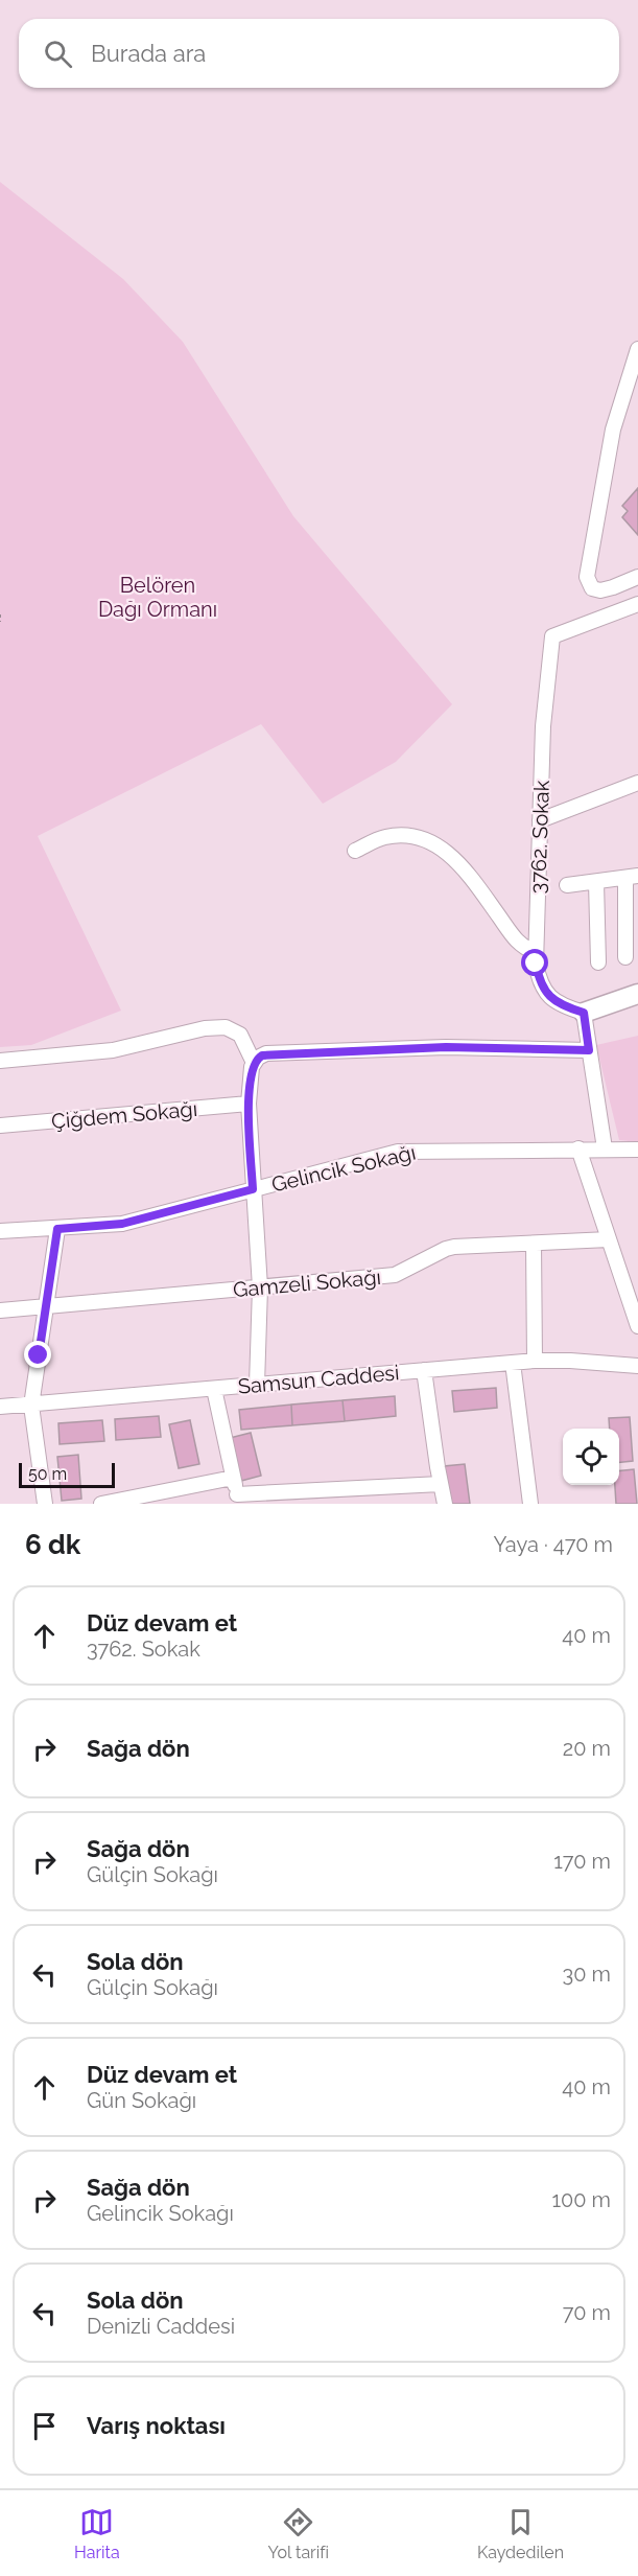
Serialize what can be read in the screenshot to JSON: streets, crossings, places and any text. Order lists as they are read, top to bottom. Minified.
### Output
{"streets":{"street":["3762. Sokak","Çiğdem Sokağı","Gelincik Sokağı","Gamzeli Sokağı","Samsun Caddesi"]},"parks":["Belören Dağı Ormanı"],"scale_bar":"50 m","page":{"search":"Burada ara","scale":"50 m","heading":["6 dk","Yaya · 470 m"],"list":[["Düz devam et","3762. Sokak","40 m"],["Sağa dön","20 m"],["Sağa dön","Gülçin Sokağı","170 m"],["Sola dön","Gülçin Sokağı","30 m"],["Düz devam et","Gün Sokağı","40 m"],["Sağa dön","Gelincik Sokağı","100 m"],["Sola dön","Denizli Caddesi","70 m"],"Varış noktası"],"nav":["Harita","Yol tarifi","Kaydedilen"]}}
